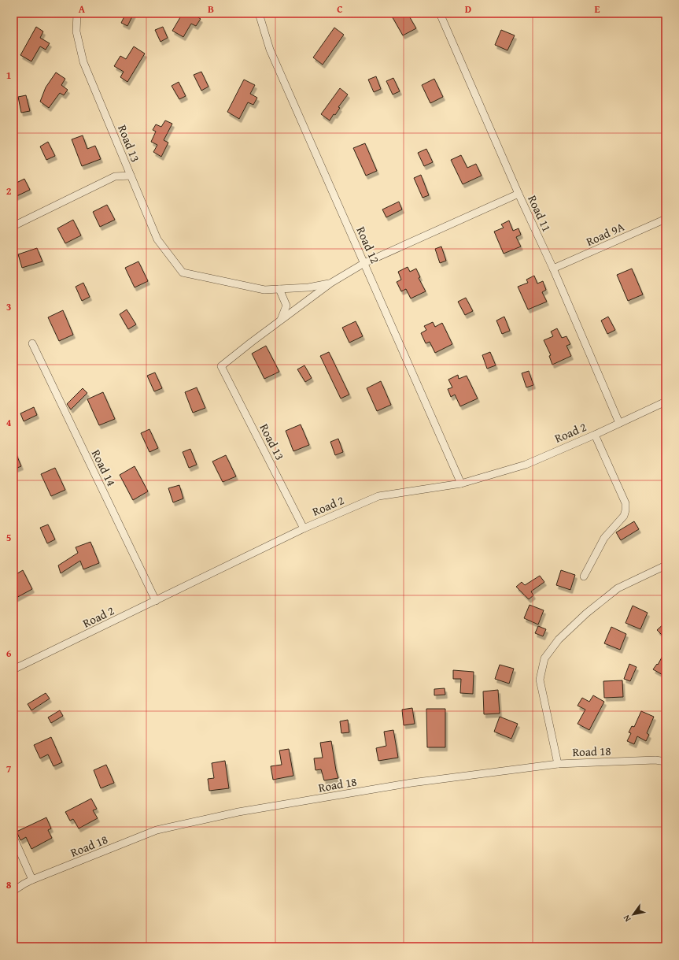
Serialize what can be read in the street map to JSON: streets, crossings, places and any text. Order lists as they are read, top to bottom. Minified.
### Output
{"streets":{"street":["Road 13","Road 11","Road 9A","Road 12","Road 2","Road 14","Road 18"]},"crossings":[["Road 13","Road 2"],["Road 11","Road 9A"],["Road 11","Road 2"],["Road 12","Road 2"],["Road 2","Road 14"]],"north":"bottom left","grid":{"columns":["A","B","C","D","E"],"rows":["1","2","3","4","5","6","7","8"]}}
